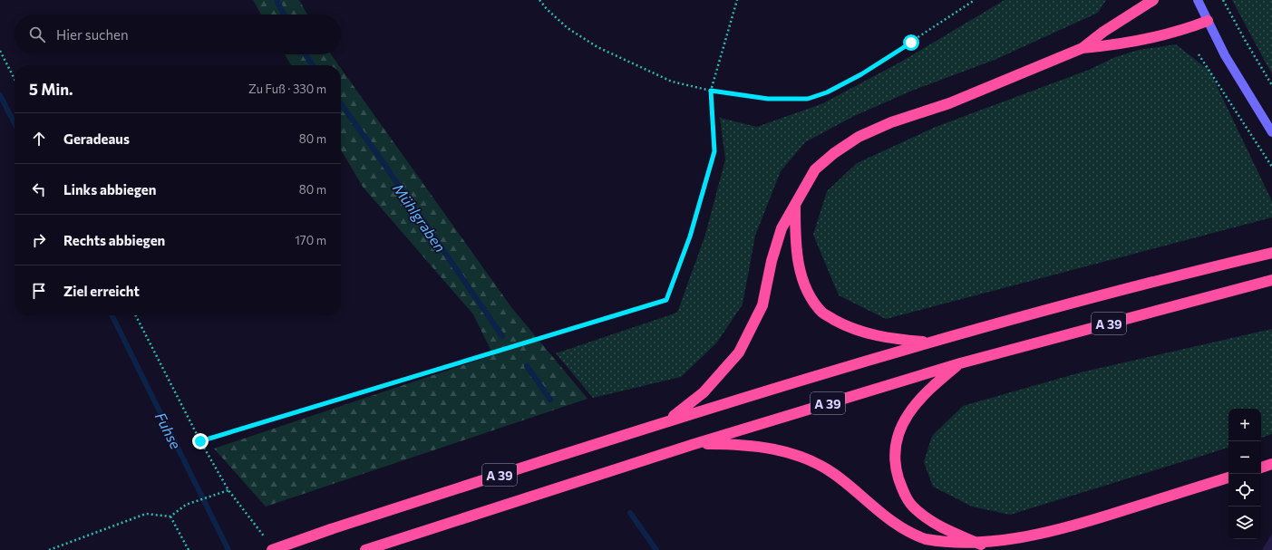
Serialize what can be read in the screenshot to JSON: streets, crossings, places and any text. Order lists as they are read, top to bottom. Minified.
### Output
{"streets":{"highway":["A 39"]},"water":["Mühlgraben","Fuhse"],"page":{"search":"Hier suchen","heading":["5 Min.","Zu Fuß · 330 m"],"list":[["Geradeaus","80 m"],["Links abbiegen","80 m"],["Rechts abbiegen","170 m"],"Ziel erreicht"],"map_buttons":["+","−"]}}
